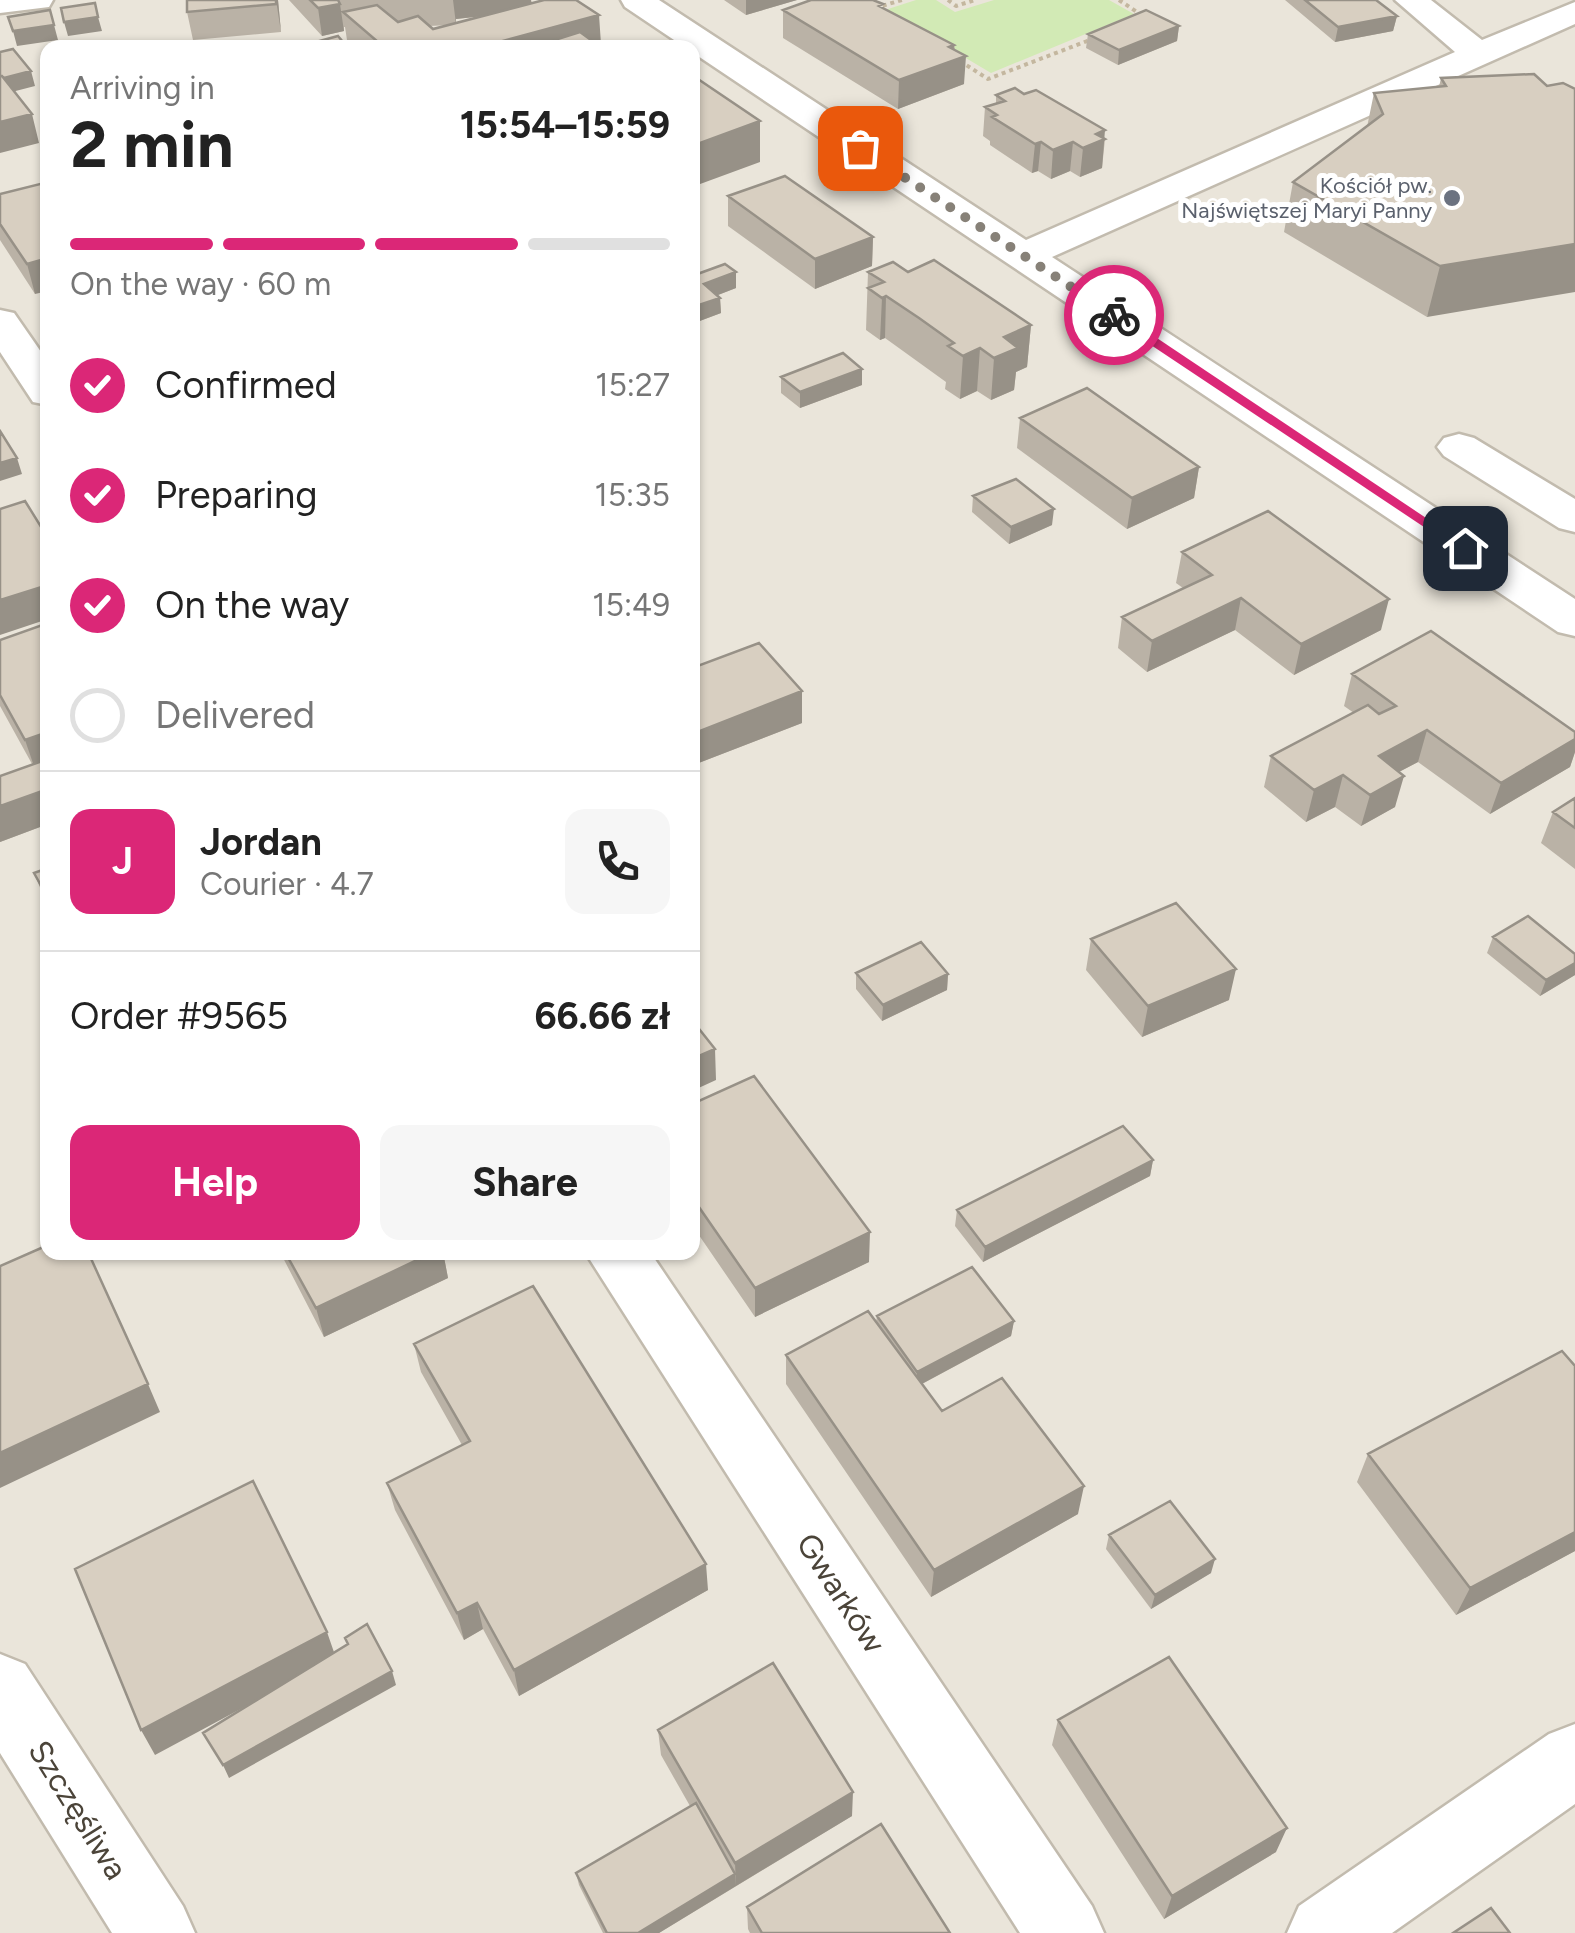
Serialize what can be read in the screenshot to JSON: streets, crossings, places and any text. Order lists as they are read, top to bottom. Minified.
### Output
{"streets":{"street":["Gwarków","Szczęśliwa"]},"places":["Kościół pw. Najświętszej Maryi Panny"],"page":{"heading":["2 min","Arriving in","15:54–15:59"],"panel":["Jordan","Courier · 4.7","Order #9565","66.66 zł"],"bar":"On the way · 60 m","list":[["Confirmed","15:27"],["Preparing","15:35"],["On the way","15:49"],"Delivered"],"round":"J","buttons":["Help","Share"]}}
